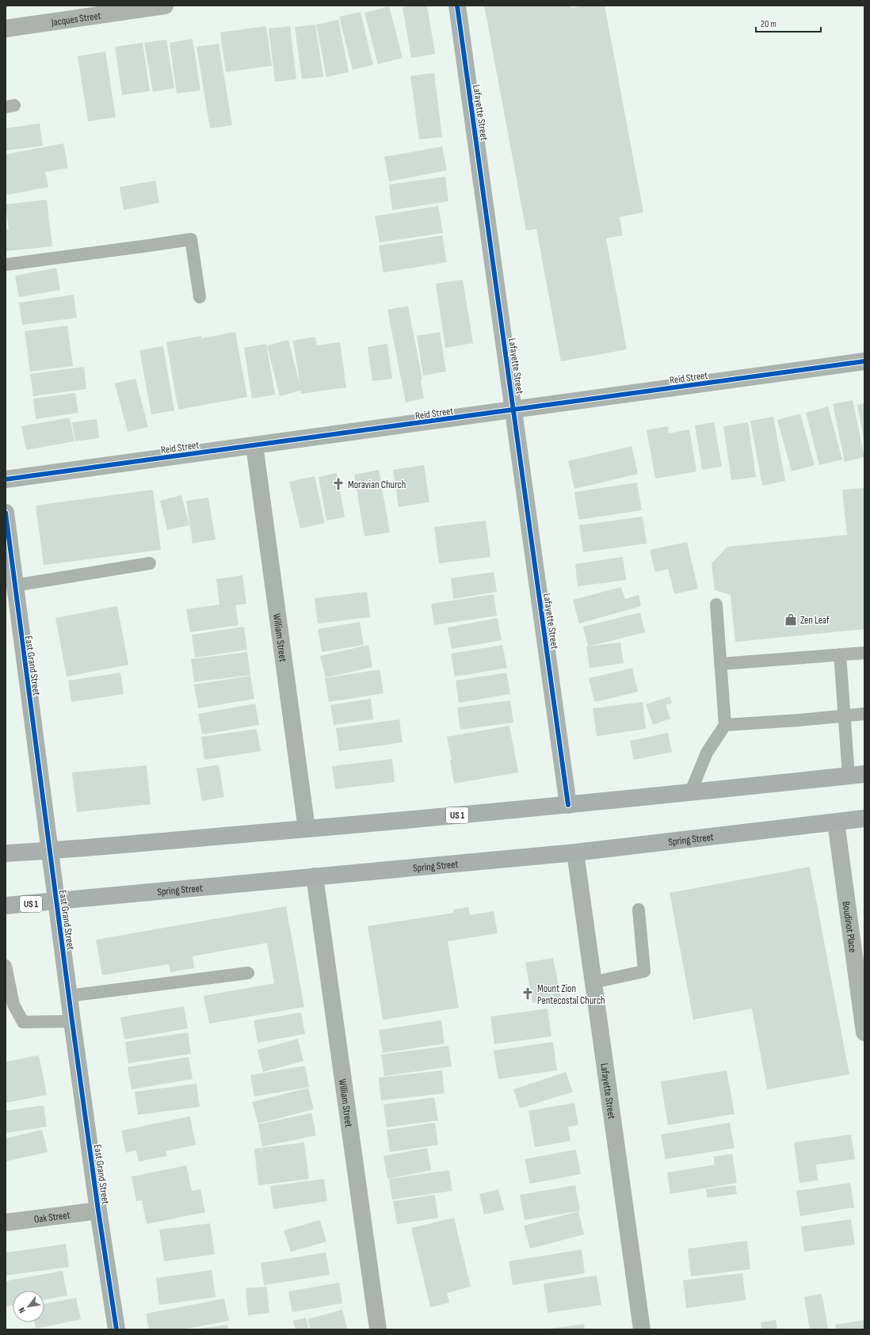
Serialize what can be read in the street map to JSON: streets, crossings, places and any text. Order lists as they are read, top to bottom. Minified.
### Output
{"streets":{"highway":["US 1","Spring Street"],"street":["Jacques Street","Lafayette Street","Reid Street","William Street","East Grand Street","Boudinot Place","Oak Street"]},"crossings":[["Lafayette Street","Reid Street"],["Lafayette Street","US 1"],["Lafayette Street","Spring Street"],["Reid Street","William Street"],["William Street","US 1"],["William Street","Spring Street"],["East Grand Street","US 1"],["East Grand Street","Spring Street"],["East Grand Street","Oak Street"],["Spring Street","Boudinot Place"]],"places":{"church":["Moravian Church","Mount Zion Pentecostal Church"],"shop":["Zen Leaf"]},"scale_bar":"20 m","north":"bottom left"}
